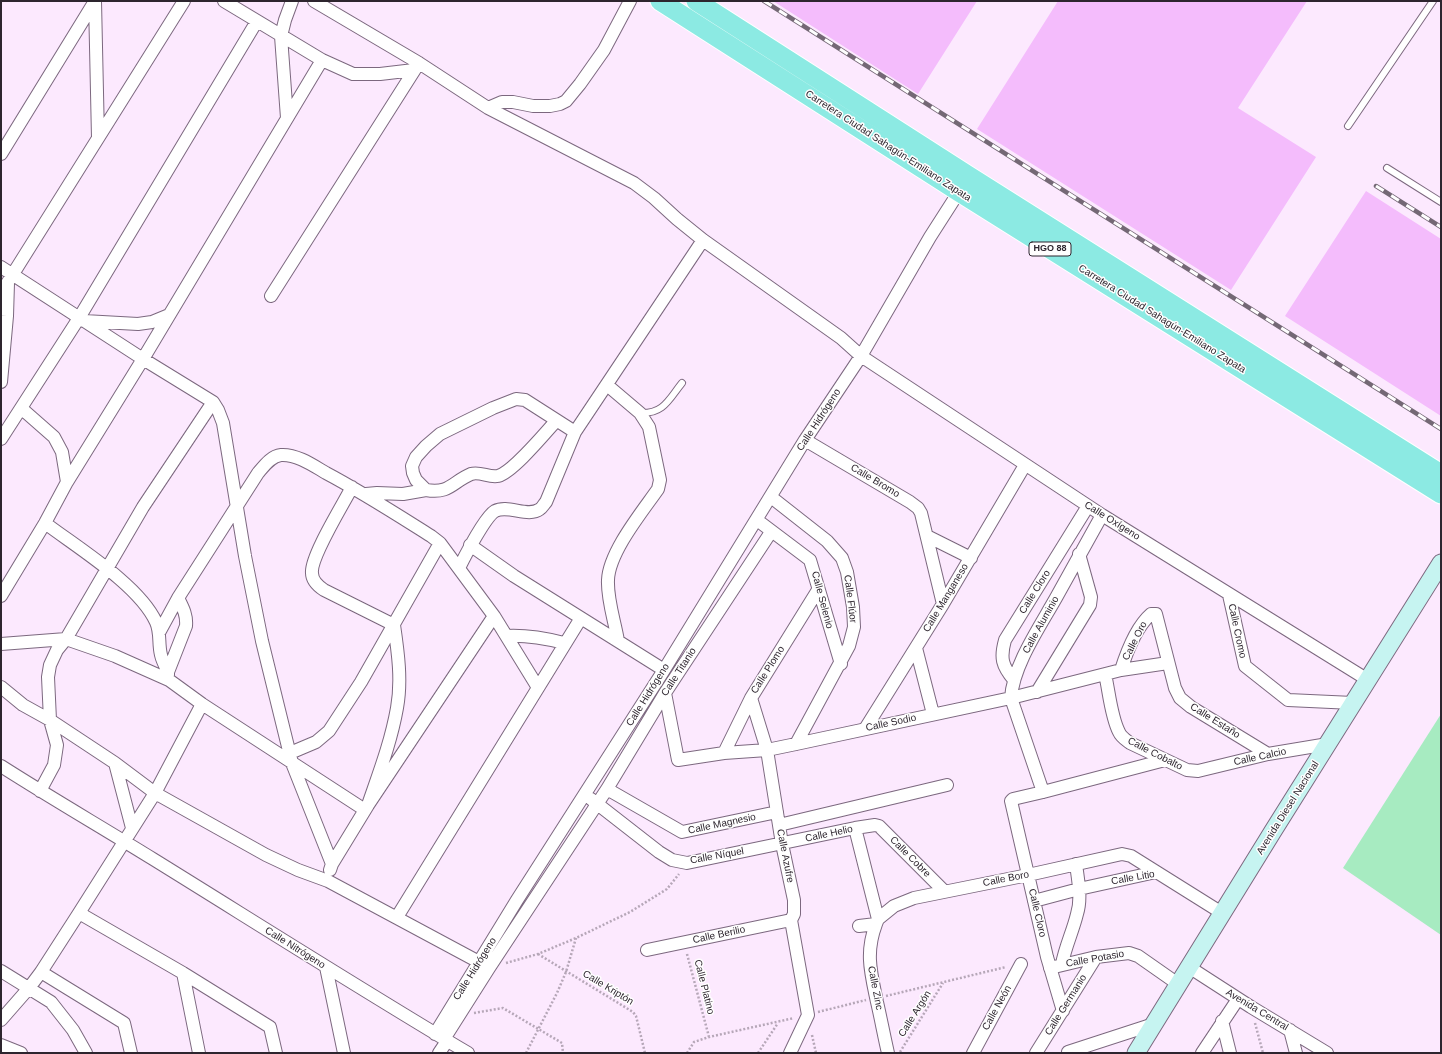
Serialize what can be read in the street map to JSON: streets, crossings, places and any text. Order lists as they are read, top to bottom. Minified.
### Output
{"streets":{"main road":["Carretera Ciudad Sahagún-Emiliano Zapata","HGO 88"],"street":["Calle Hidrógeno","Calle Bromo","Calle Oxígeno","Calle Cloro","Calle Manganeso","Calle Flúor","Calle Selenio","Calle Aluminio","Calle Cromo","Calle Oro","Calle Plomo","Calle Titanio","Calle Estaño","Calle Sodio","Calle Cobalto","Calle Calcio","Avenida Diesel Nacional","Calle Magnesio","Calle Helio","Calle Níquel","Calle Azufre","Calle Cobre","Calle Litio","Calle Boro","Calle Berilio","Calle Nitrógeno","Calle Potasio","Calle Zinc","Calle Germanio","Calle Neón","Avenida Central"],"path":["Calle Platino","Calle Kriptón","Calle Argón"]},"crossings":[["Carretera Ciudad Sahagún-Emiliano Zapata","Calle Hidrógeno"],["Calle Hidrógeno","Calle Bromo"],["Calle Hidrógeno","Calle Oxígeno"],["Calle Hidrógeno","Calle Flúor"],["Calle Hidrógeno","Calle Selenio"],["Calle Hidrógeno","Calle Titanio"],["Calle Hidrógeno","Calle Níquel"],["Calle Hidrógeno","Calle Nitrógeno"],["Calle Bromo","Calle Manganeso"],["Calle Oxígeno","Calle Cloro"],["Calle Oxígeno","Calle Manganeso"],["Calle Oxígeno","Calle Aluminio"],["Calle Oxígeno","Calle Cromo"],["Calle Oxígeno","Avenida Diesel Nacional"],["Calle Cloro","Calle Aluminio"],["Calle Cloro","Calle Cobalto"],["Calle Cloro","Calle Litio"],["Calle Cloro","Calle Boro"],["Calle Cloro","Calle Potasio"],["Calle Cloro","Calle Germanio"],["Calle Manganeso","Calle Sodio"],["Calle Flúor","Calle Selenio"],["Calle Flúor","Calle Sodio"],["Calle Selenio","Calle Plomo"],["Calle Selenio","Calle Titanio"],["Calle Aluminio","Calle Sodio"],["Calle Cromo","Avenida Diesel Nacional"],["Calle Oro","Calle Estaño"],["Calle Oro","Calle Sodio"],["Calle Plomo","Calle Sodio"],["Calle Plomo","Calle Azufre"],["Calle Titanio","Calle Sodio"],["Calle Titanio","Calle Magnesio"],["Calle Titanio","Calle Níquel"],["Calle Estaño","Calle Sodio"],["Calle Estaño","Calle Calcio"],["Calle Sodio","Calle Cobalto"],["Calle Sodio","Calle Azufre"],["Calle Cobalto","Calle Calcio"],["Calle Calcio","Avenida Diesel Nacional"],["Avenida Diesel Nacional","Calle Litio"],["Avenida Diesel Nacional","Calle Potasio"],["Avenida Diesel Nacional","Avenida Central"],["Calle Magnesio","Calle Azufre"],["Calle Helio","Calle Níquel"],["Calle Helio","Calle Azufre"],["Calle Helio","Calle Cobre"],["Calle Helio","Calle Zinc"],["Calle Níquel","Calle Azufre"],["Calle Azufre","Calle Berilio"],["Calle Cobre","Calle Boro"],["Calle Litio","Calle Boro"],["Calle Boro","Calle Zinc"],["Calle Berilio","Calle Platino"],["Calle Potasio","Calle Germanio"]]}
